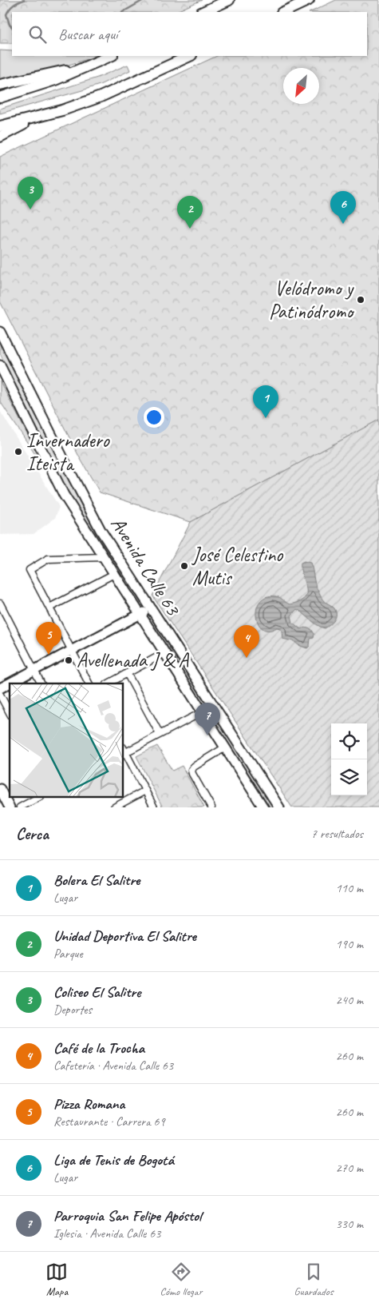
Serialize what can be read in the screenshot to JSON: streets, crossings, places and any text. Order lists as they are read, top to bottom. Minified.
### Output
{"streets":{"main road":["Avenida Calle 63"]},"places":["Velódromo y Patinódromo","Invernadero Iteista","José Celestino Mutis","Avellenada J & A"],"north":"bottom left","page":{"search":"Buscar aquí","pins":["3","6","2","1","5","4","7"],"heading":["Cerca","7 resultados"],"list":[{"mark":"1","name":"Bolera El Salitre","note":"Lugar","value":"110 m"},{"mark":"2","name":"Unidad Deportiva El Salitre","note":"Parque","value":"190 m"},{"mark":"3","name":"Coliseo El Salitre","note":"Deportes","value":"240 m"},{"mark":"4","name":"Café de la Trocha","note":"Cafetería · Avenida Calle 63","value":"260 m"},{"mark":"5","name":"Pizza Romana","note":"Restaurante · Carrera 69","value":"260 m"},{"mark":"6","name":"Liga de Tenis de Bogotá","note":"Lugar","value":"270 m"},{"mark":"7","name":"Parroquia San Felipe Apóstol","note":"Iglesia · Avenida Calle 63","value":"330 m"}],"nav":["Mapa","Cómo llegar","Guardados"]}}
